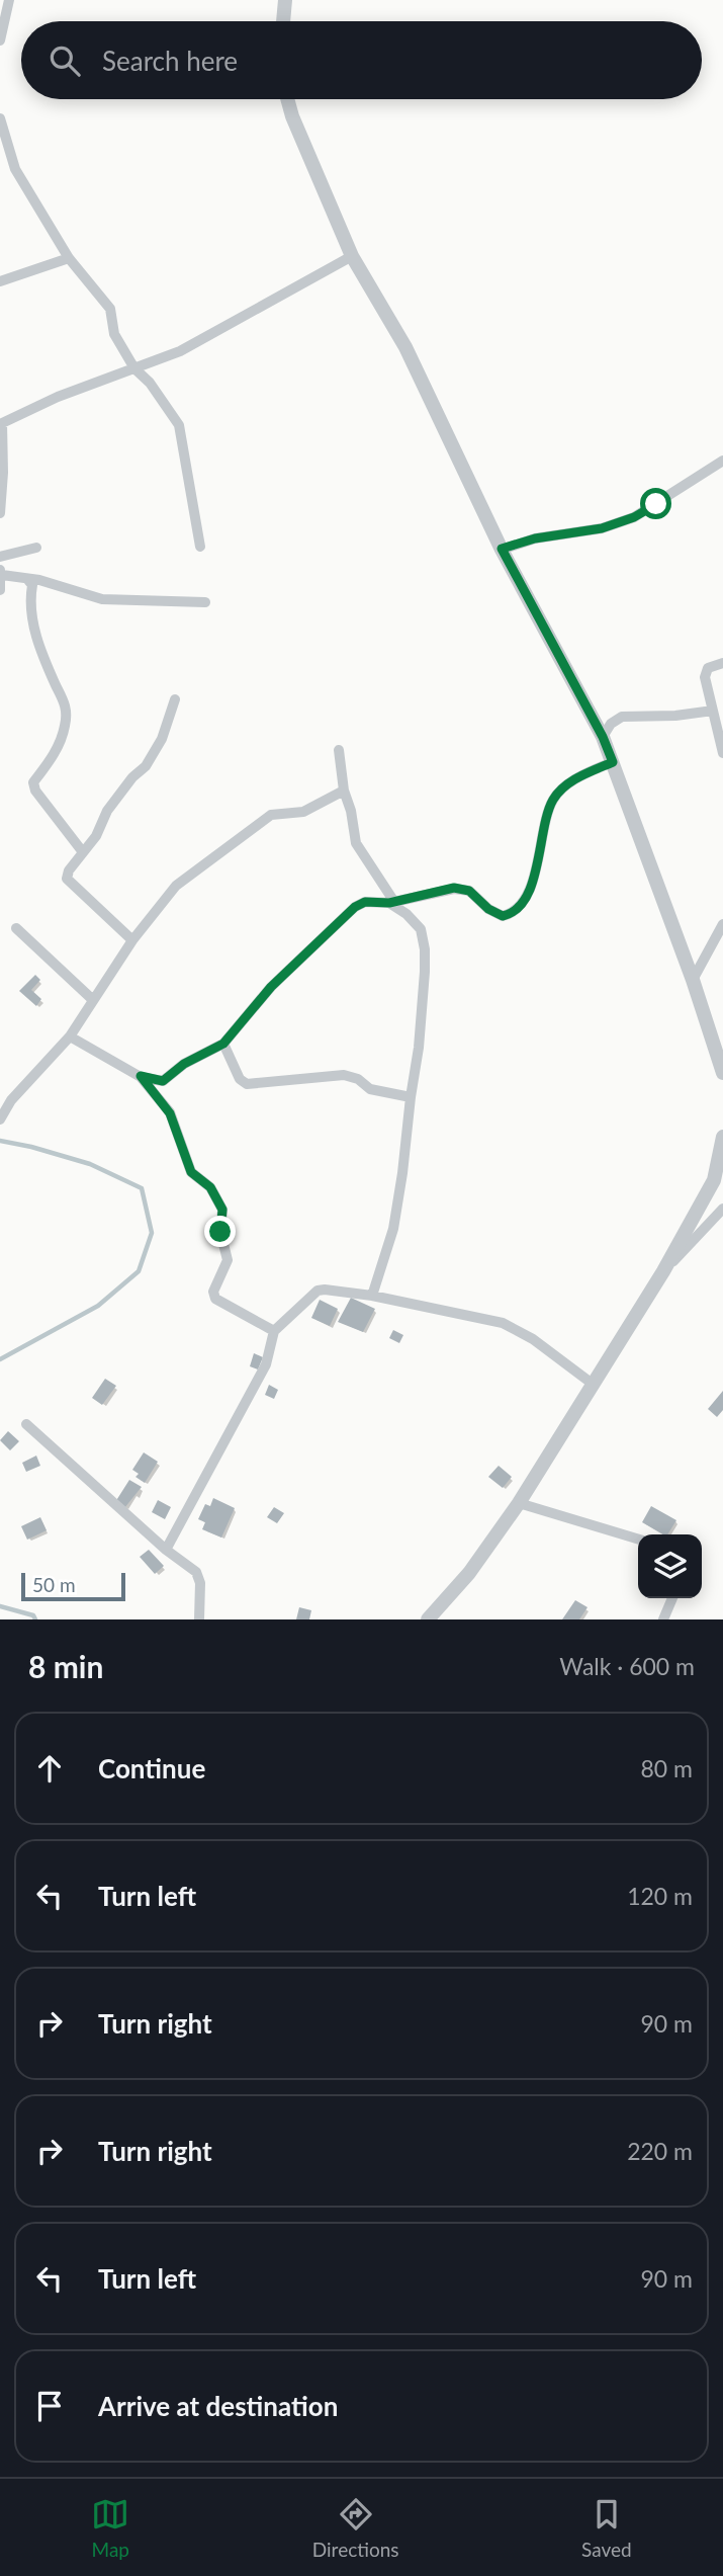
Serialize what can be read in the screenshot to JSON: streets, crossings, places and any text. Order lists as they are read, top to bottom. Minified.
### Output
{"scale_bar":"50 m","page":{"search":"Search here","scale":"50 m","heading":["8 min","Walk · 600 m"],"list":[["Continue","80 m"],["Turn left","120 m"],["Turn right","90 m"],["Turn right","220 m"],["Turn left","90 m"],"Arrive at destination"],"nav":["Map","Directions","Saved"]}}
